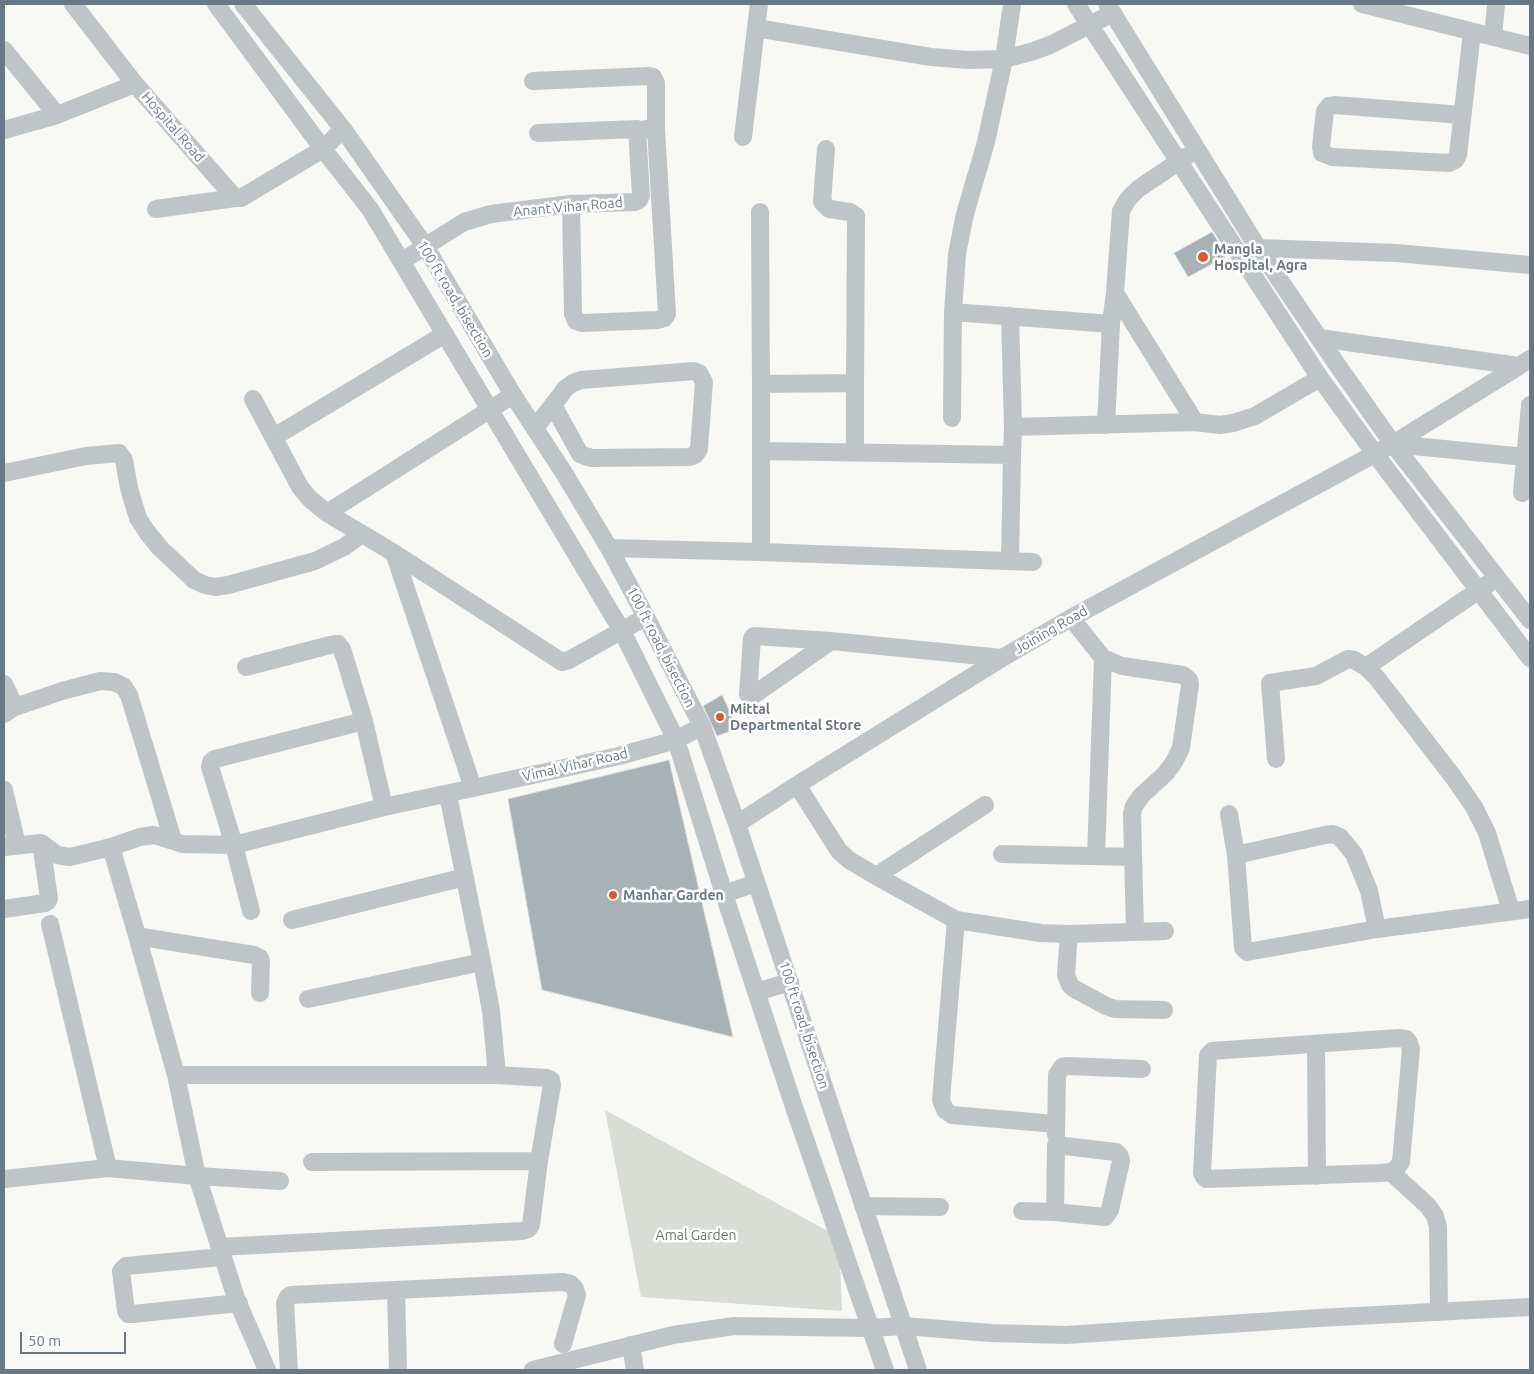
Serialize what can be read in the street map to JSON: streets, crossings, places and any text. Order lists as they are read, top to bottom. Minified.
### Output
{"streets":{"street":["Hospital Road","Anant Vihar Road","100 ft road, bisection","Joining Road","Vimal Vihar Road"]},"crossings":[["Anant Vihar Road","100 ft road, bisection"],["100 ft road, bisection","Joining Road"],["100 ft road, bisection","Vimal Vihar Road"]],"parks":["Amal Garden"],"places":["Mangla Hospital, Agra","Mittal Departmental Store","Manhar Garden"],"scale_bar":"50 m"}
